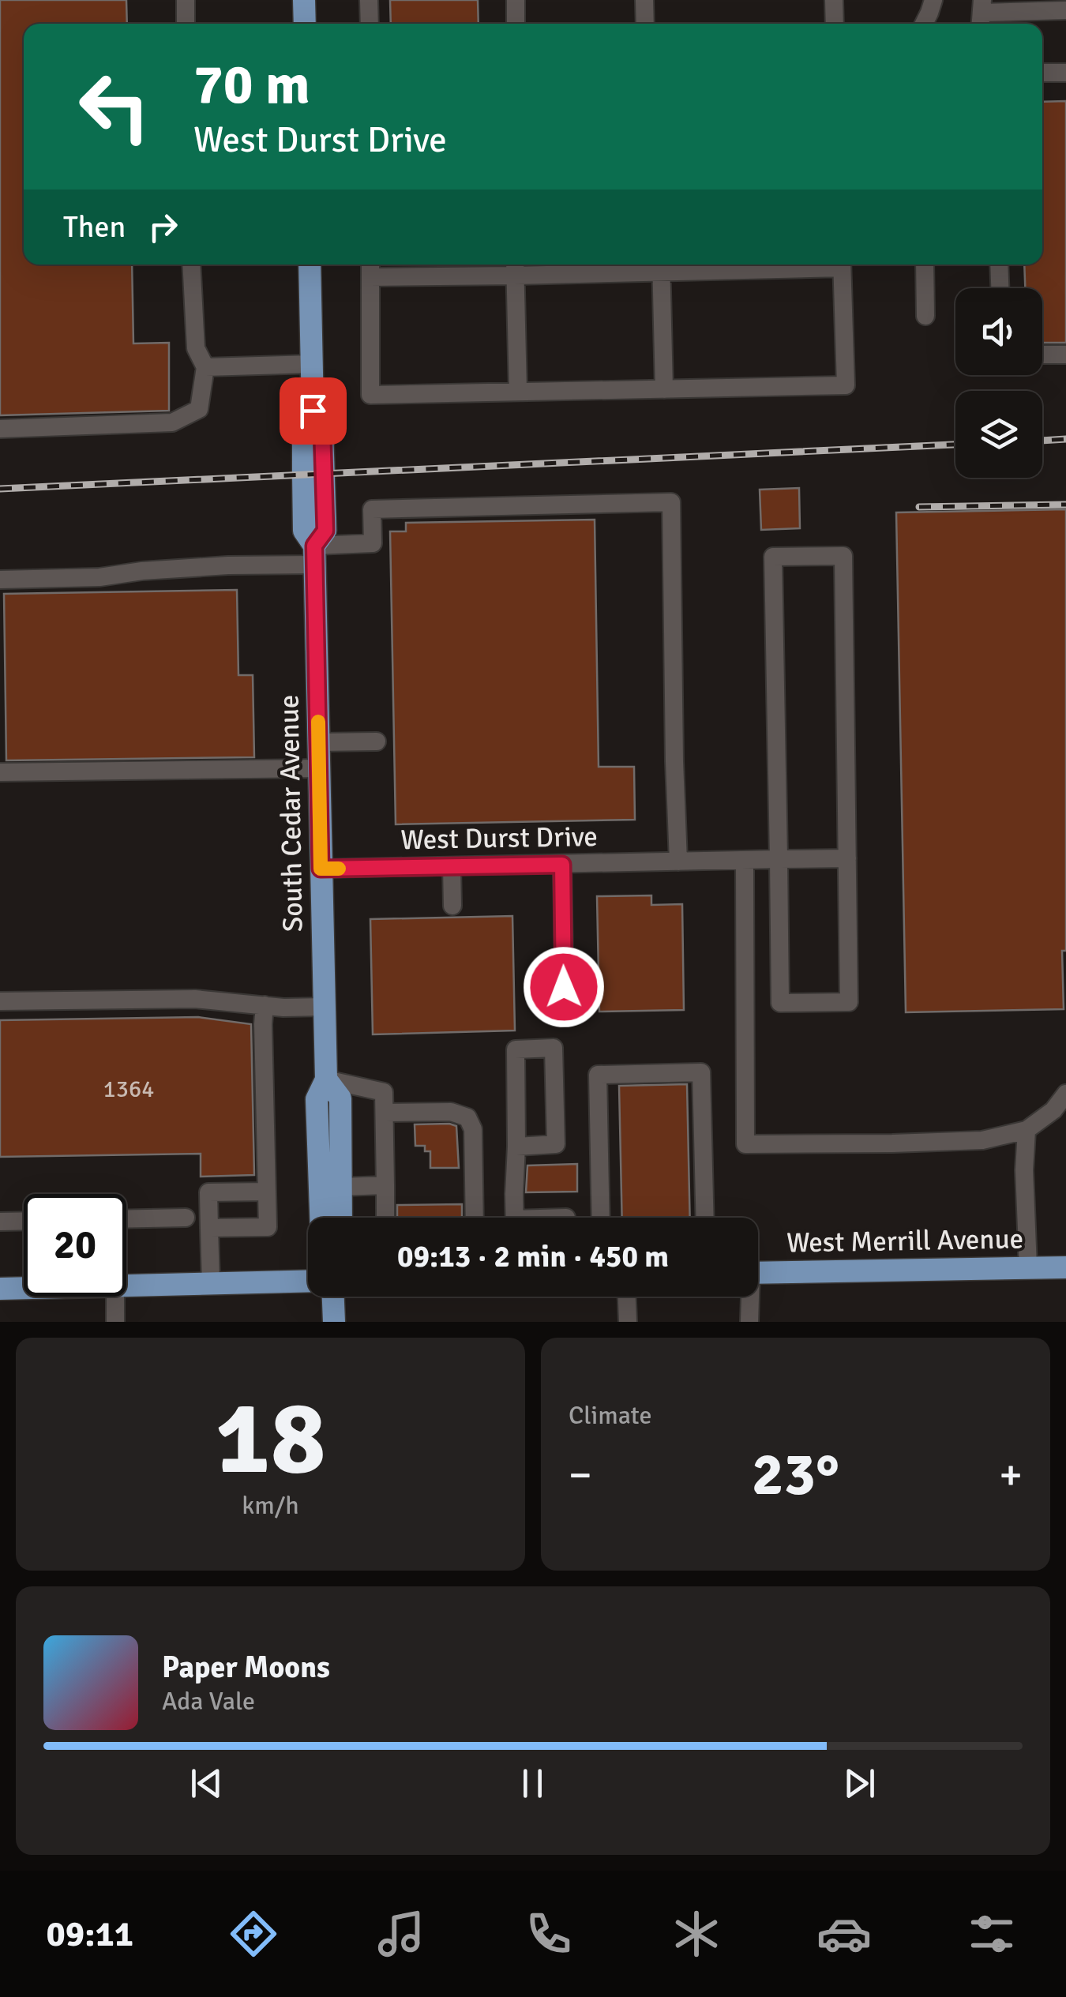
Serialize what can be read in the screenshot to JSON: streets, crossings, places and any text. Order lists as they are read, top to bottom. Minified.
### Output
{"streets":{"main road":["South Cedar Avenue","West Merrill Avenue"],"street":["West Durst Drive"]},"crossings":[["South Cedar Avenue","West Durst Drive"]],"house_numbers":["1364"],"page":{"turn":["70 m","West Durst Drive"],"then":"Then","limit":"20","trip":"09:13 · 2 min · 450 m","tile":[["18","km/h"],"Climate"],"heat":["−","23°","+"],"song":["Paper Moons","Ada Vale"],"tabs":"09:11"}}
